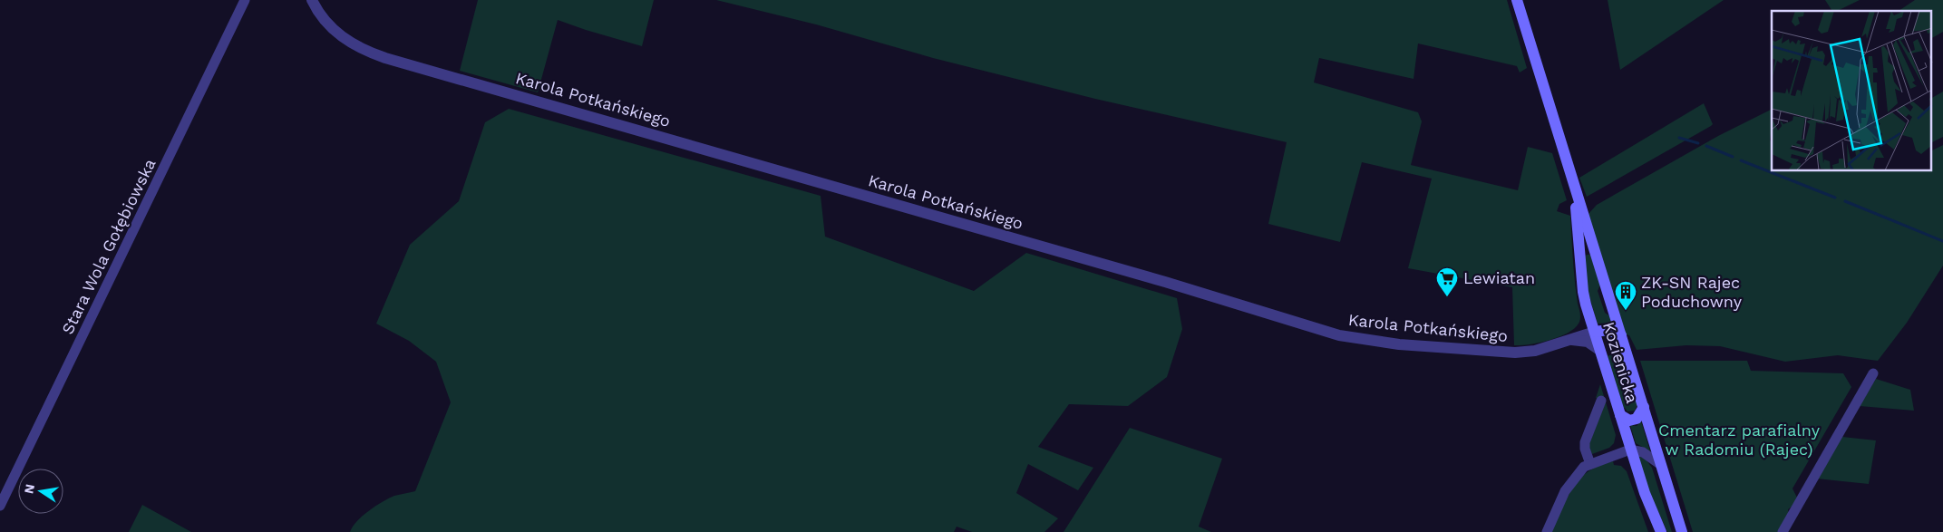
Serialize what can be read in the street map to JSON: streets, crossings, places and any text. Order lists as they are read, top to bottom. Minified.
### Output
{"streets":{"main road":["Kozienicka"],"street":["Karola Potkańskiego","Stara Wola Gołębiowska"]},"crossings":[["Karola Potkańskiego","Kozienicka"]],"parks":["Cmentarz parafialny w Radomiu (Rajec)"],"places":{"supermarket":["Lewiatan"],"building":["ZK-SN Rajec Poduchowny"]},"north":"left"}
